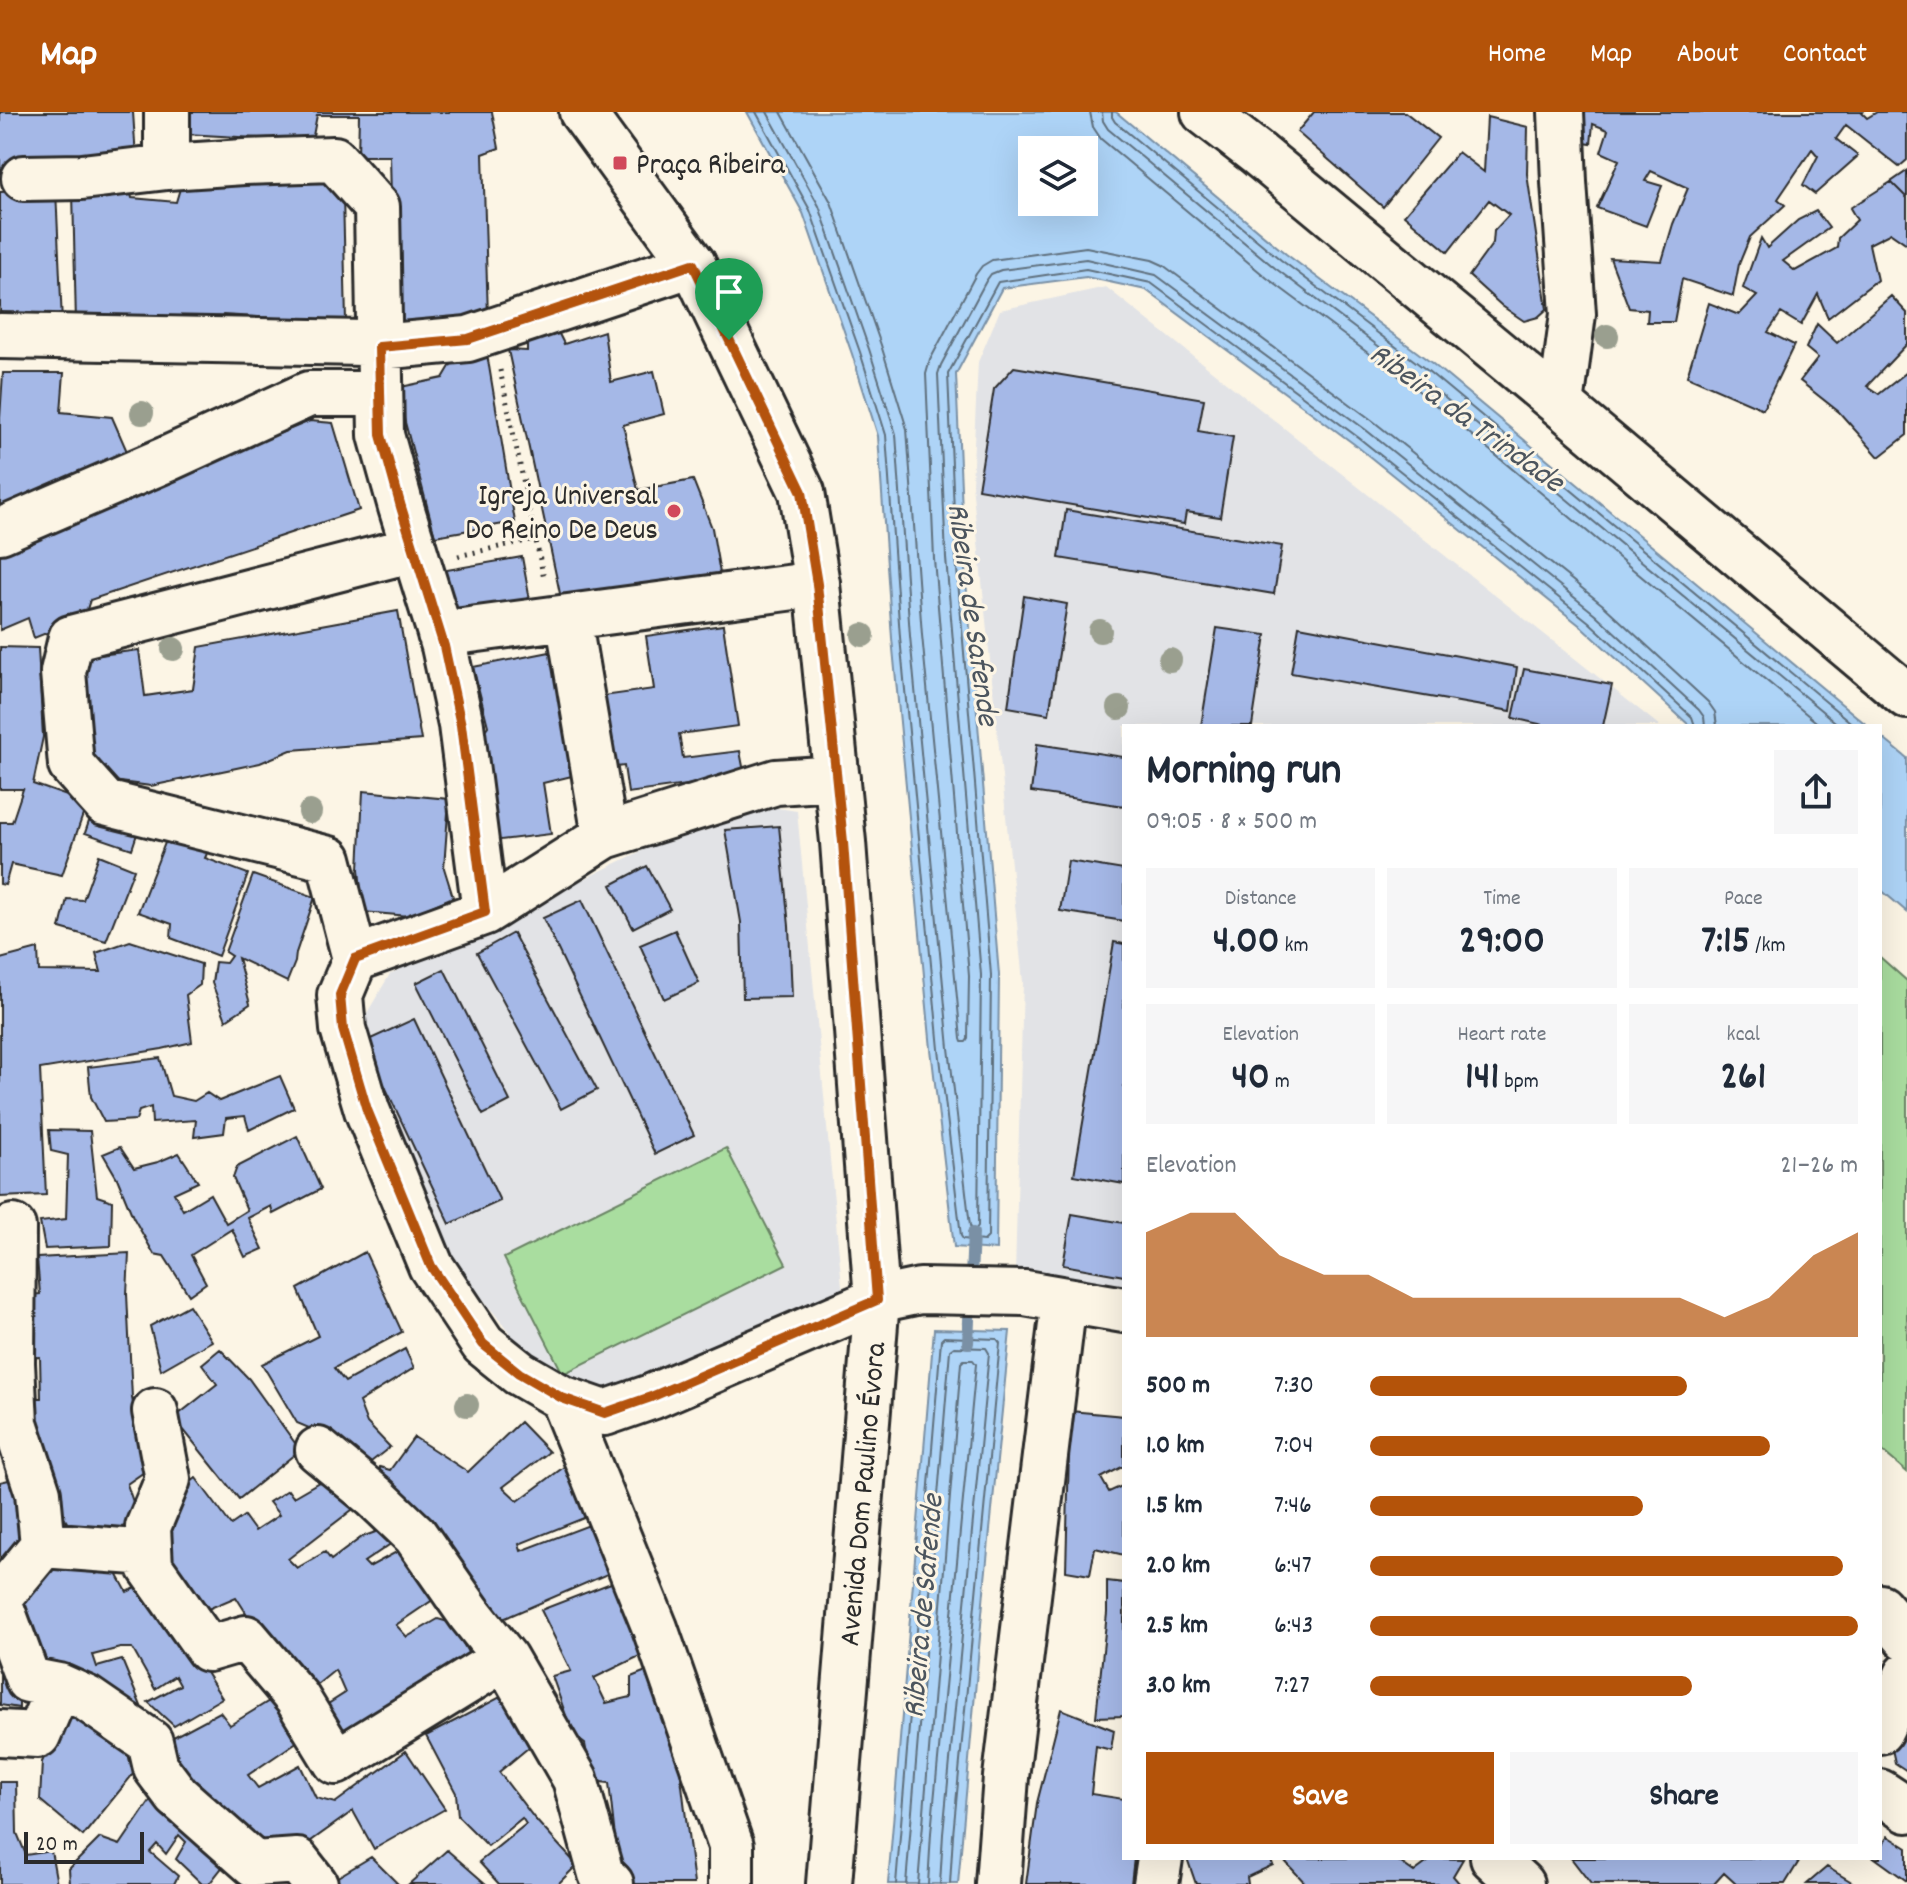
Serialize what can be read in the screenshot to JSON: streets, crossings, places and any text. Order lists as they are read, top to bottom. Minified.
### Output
{"streets":{"street":["Avenida Dom Paulino Évora"]},"water":["Ribeira da Trindade","Ribeira de Safende"],"places":{"transit":["Praça Ribeira"],"other":["Igreja Universal Do Reino De Deus"]},"scale_bar":"20 m","page":{"header":"Map","nav":["Home","Map","About","Contact"],"heading":["Morning run","09:05 · 8 × 500 m"],"stats":[["Distance","4.00 km"],["Time","29:00"],["Pace","7:15 /km"],["Elevation","40 m"],["Heart rate","141 bpm"],["kcal","261"]],"chart":["Elevation","21–26 m"],"list":[{"name":"500 m","note":"7:30"},{"name":"1.0 km","note":"7:04"},{"name":"1.5 km","note":"7:46"},{"name":"2.0 km","note":"6:47"},{"name":"2.5 km","note":"6:43"},{"name":"3.0 km","note":"7:27"}],"buttons":["Save","Share"],"scale":"20 m"}}
